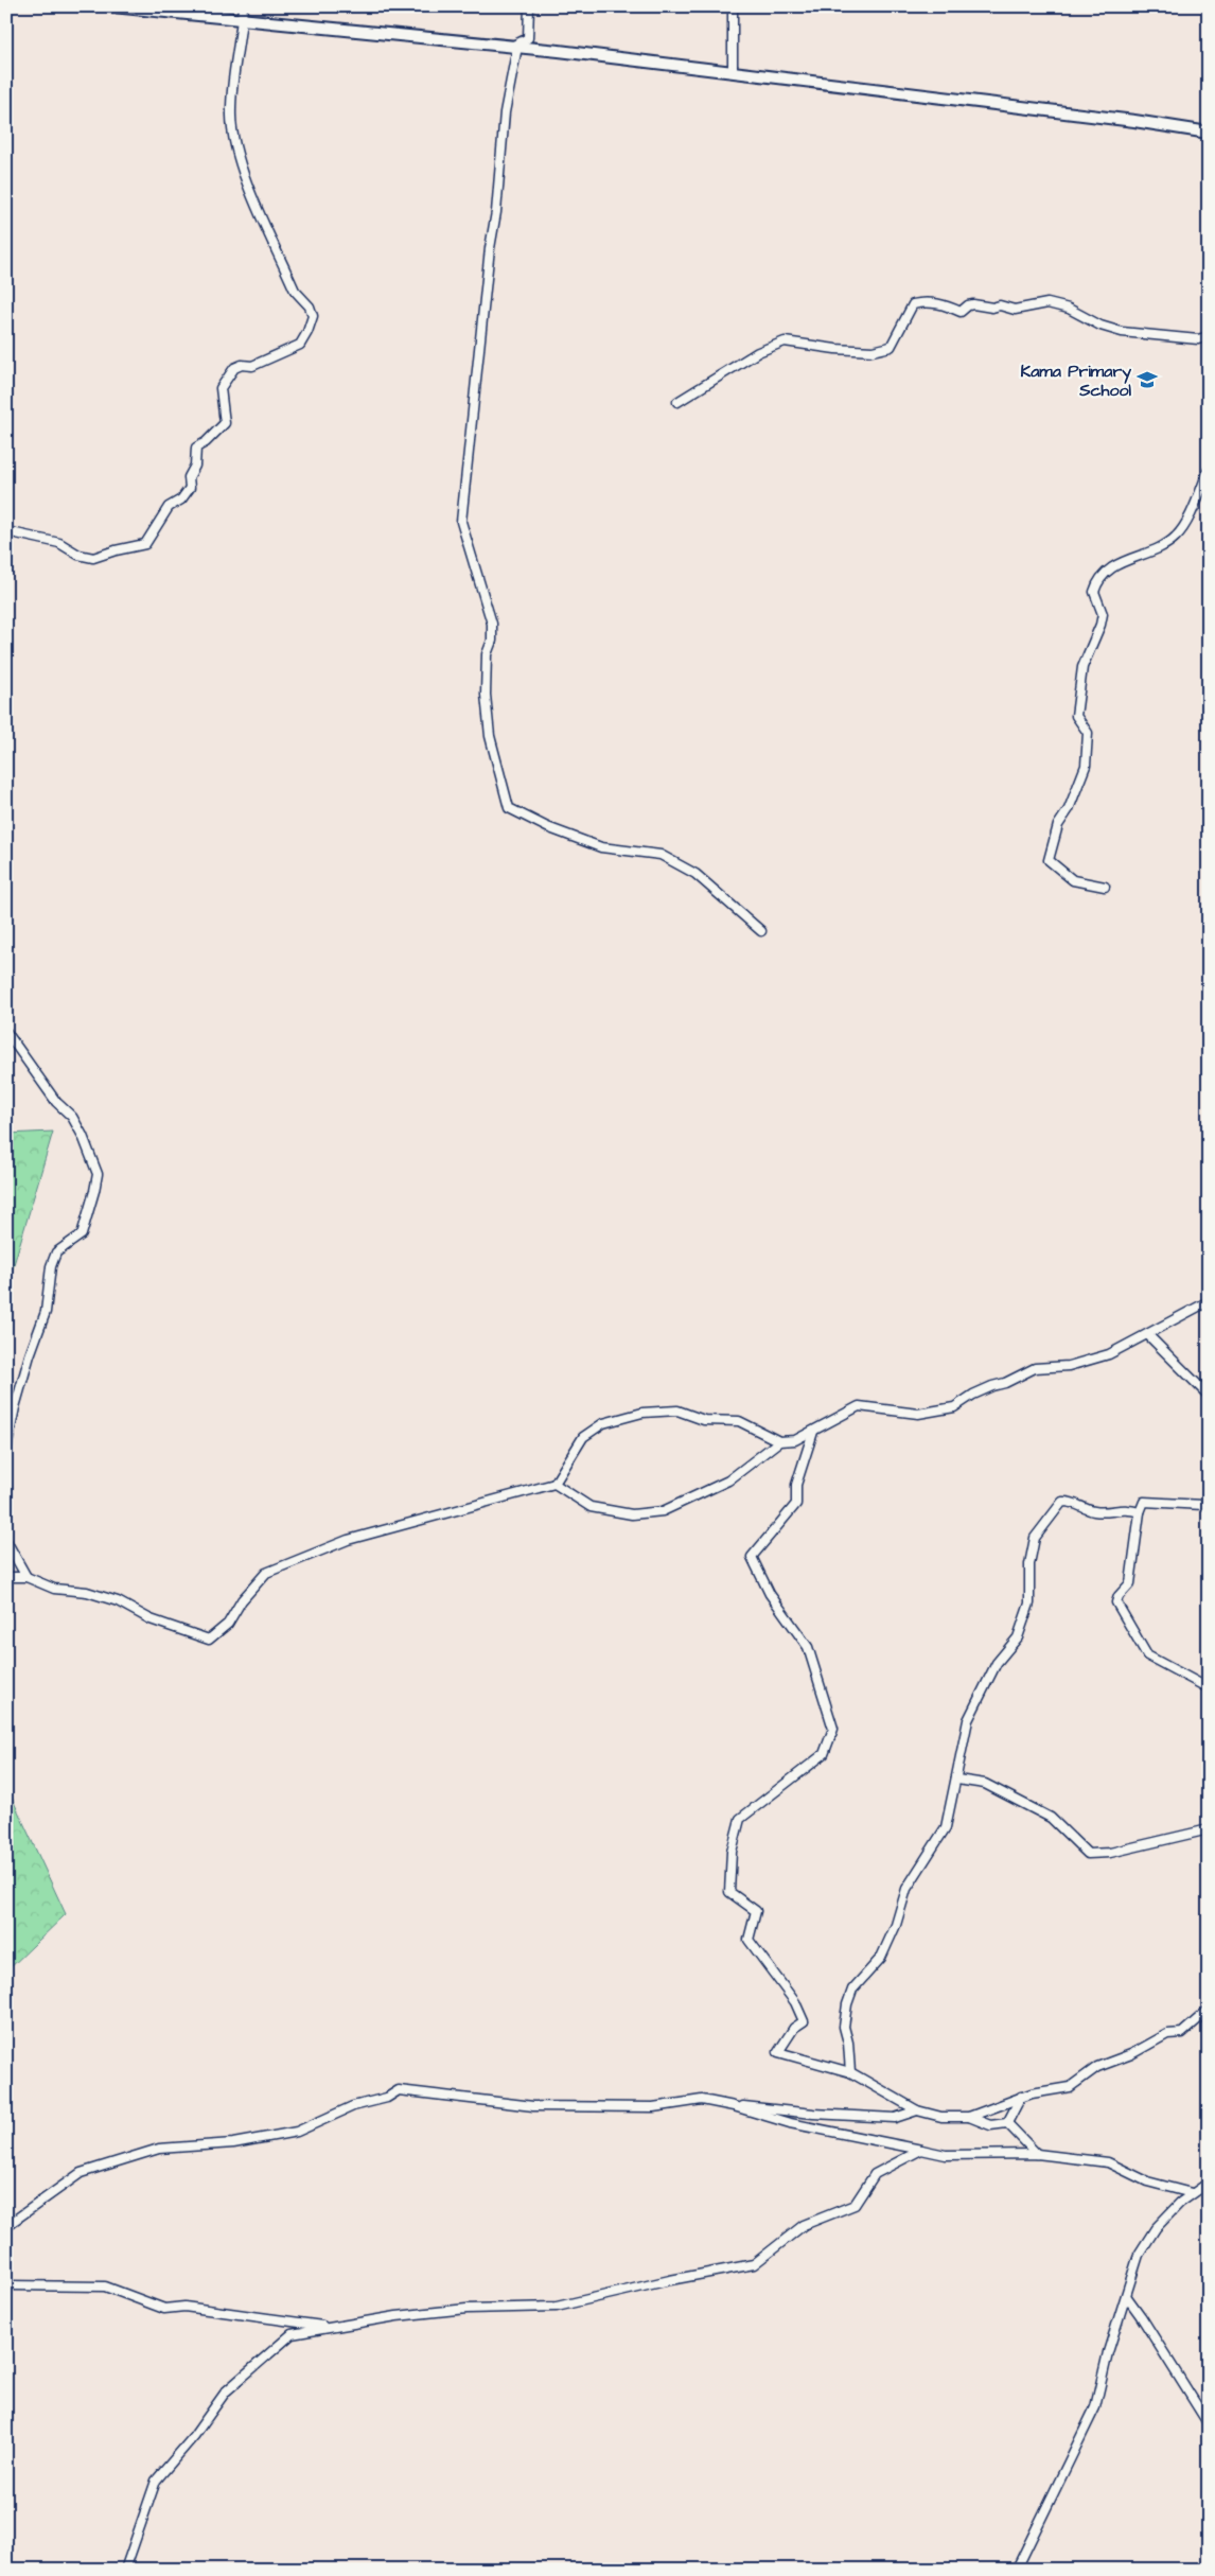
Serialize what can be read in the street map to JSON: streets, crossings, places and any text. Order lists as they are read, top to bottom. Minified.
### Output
{"places":{"school or university":["Kama Primary School"]}}
